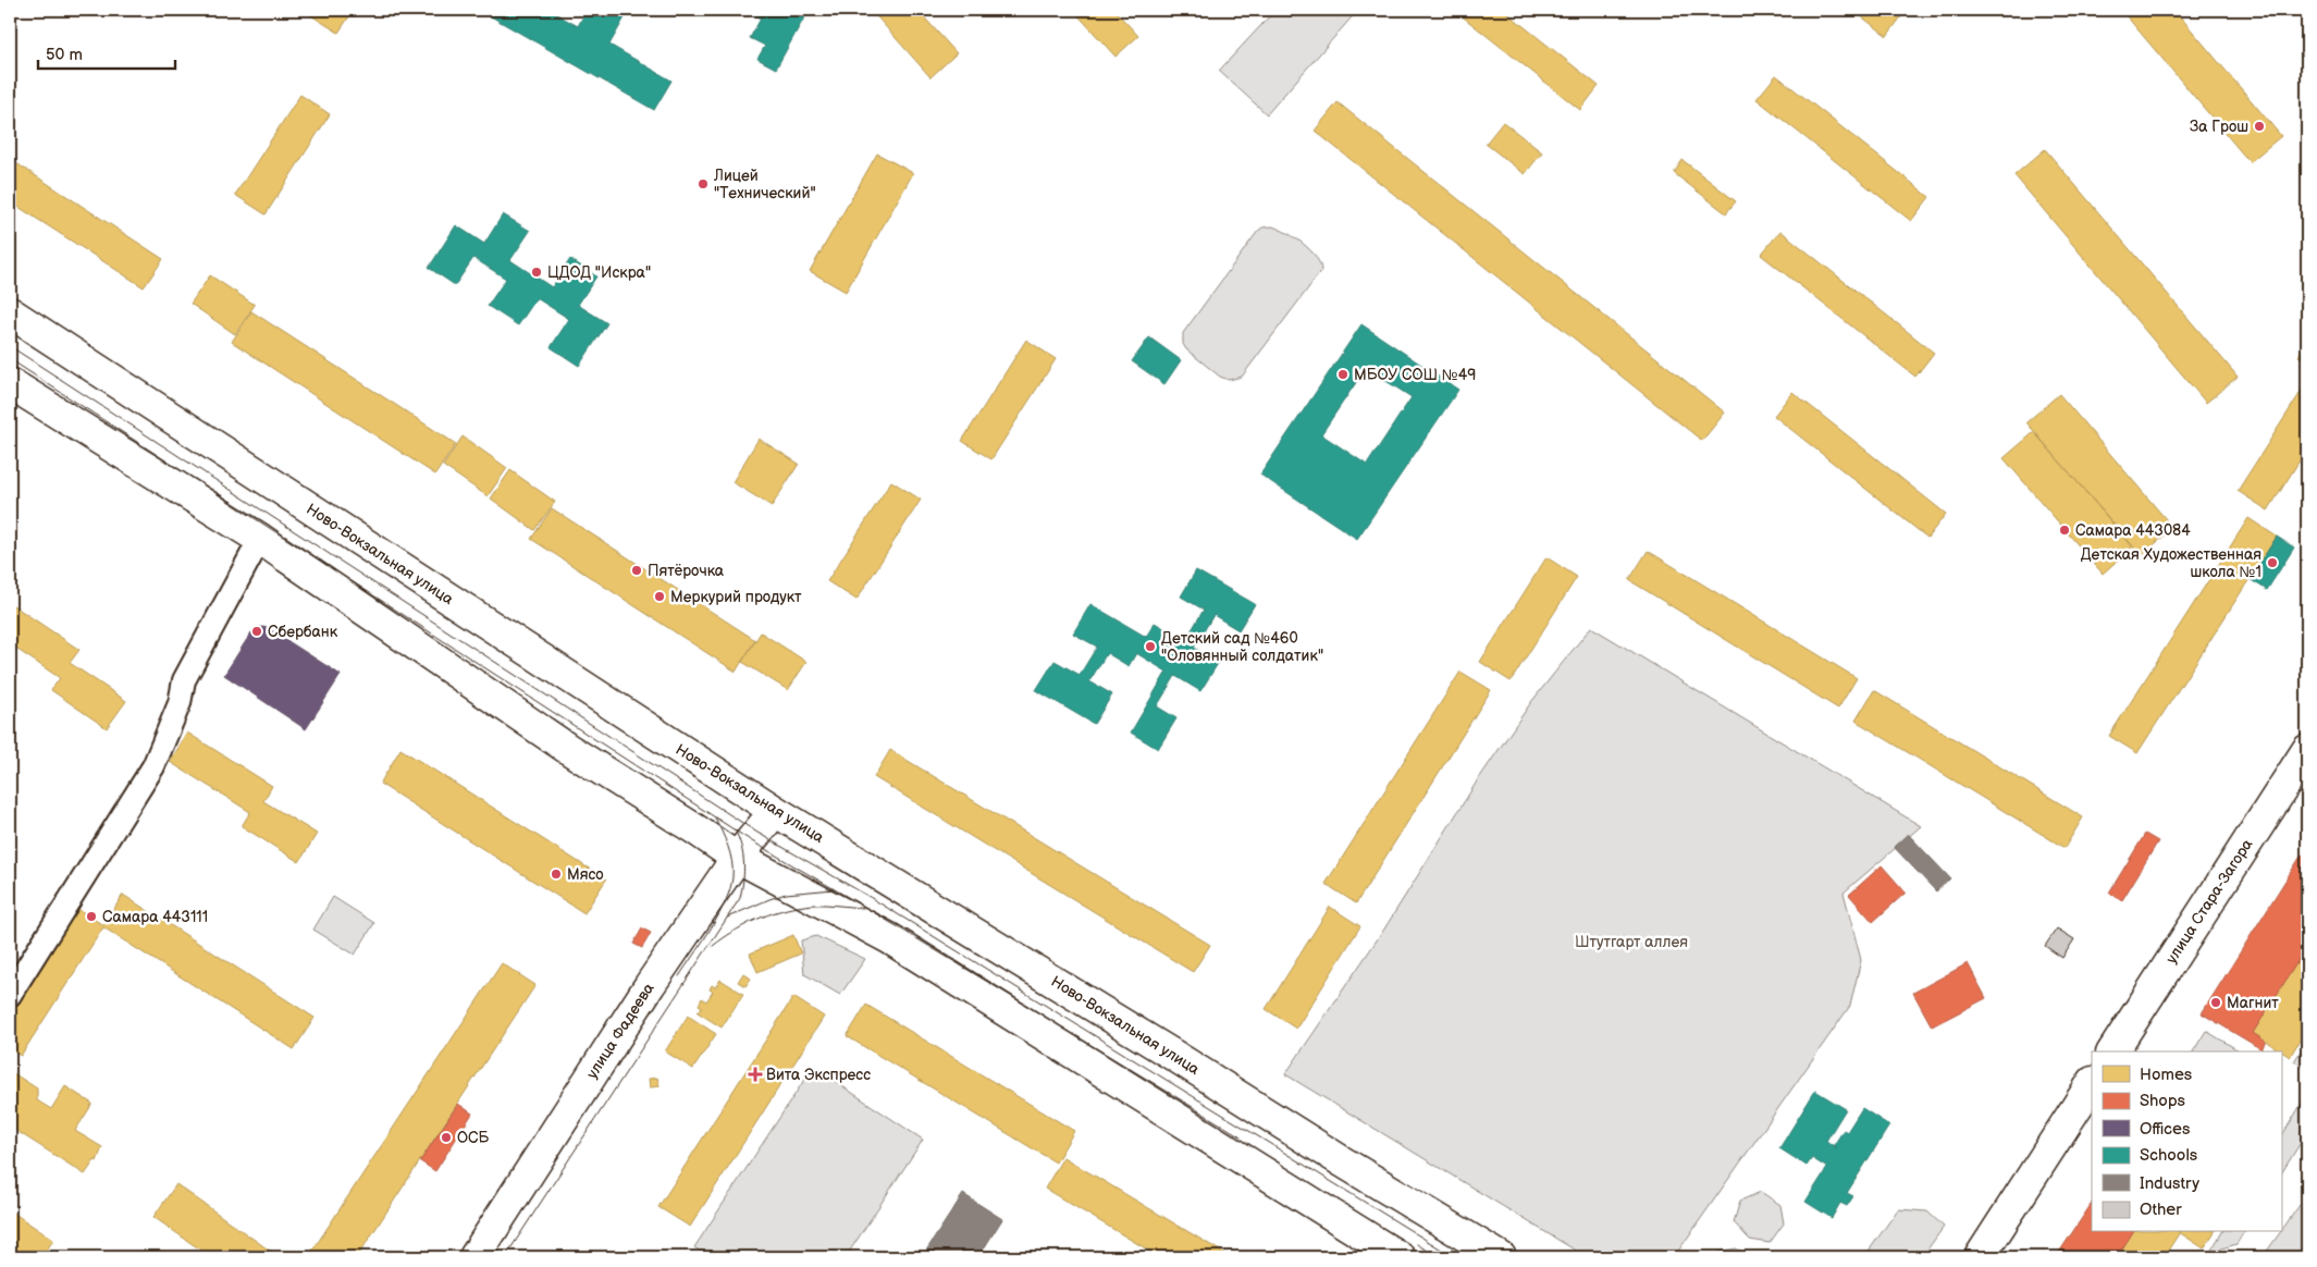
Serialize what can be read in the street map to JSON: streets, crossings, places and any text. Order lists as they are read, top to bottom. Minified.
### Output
{"streets":{"main road":["Ново-Вокзальная улица","улица Стара-Загора","улица Фадеева"]},"crossings":[["Ново-Вокзальная улица","улица Фадеева"]],"parks":["Штутгарт аллея"],"places":{"other":["За Грош","Лицей \"Технический\"","ЦДОД \"Искра\"","МБОУ СОШ №49","Самара 443084","Детская Художественная школа №1","Пятёрочка","Меркурий продукт","Сбербанк","Детский сад №460 \"Оловянный солдатик\"","Мясо","Самара 443111","Магнит","ОСБ"],"health":["Вита Экспресс"]},"legend":["Homes","Shops","Offices","Schools","Industry","Other"],"scale_bar":"50 m"}
